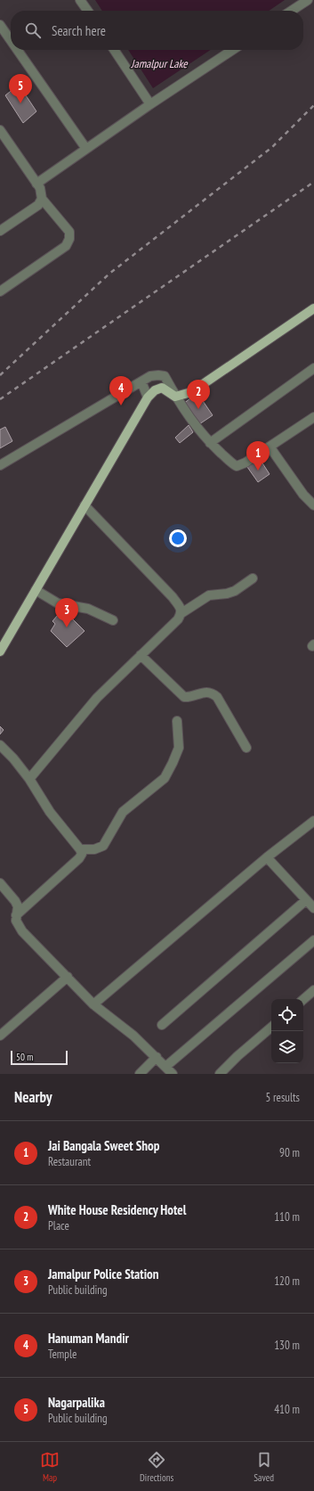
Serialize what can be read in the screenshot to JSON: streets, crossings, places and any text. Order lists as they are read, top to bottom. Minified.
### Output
{"water":["Jamalpur Lake"],"scale_bar":"50 m","page":{"search":"Search here","pins":["5","4","2","1","3"],"scale":"50 m","heading":["Nearby","5 results"],"list":[{"mark":"1","name":"Jai Bangala Sweet Shop","note":"Restaurant","value":"90 m"},{"mark":"2","name":"White House Residency Hotel","note":"Place","value":"110 m"},{"mark":"3","name":"Jamalpur Police Station","note":"Public building","value":"120 m"},{"mark":"4","name":"Hanuman Mandir","note":"Temple","value":"130 m"},{"mark":"5","name":"Nagarpalika","note":"Public building","value":"410 m"}],"nav":["Map","Directions","Saved"]}}
